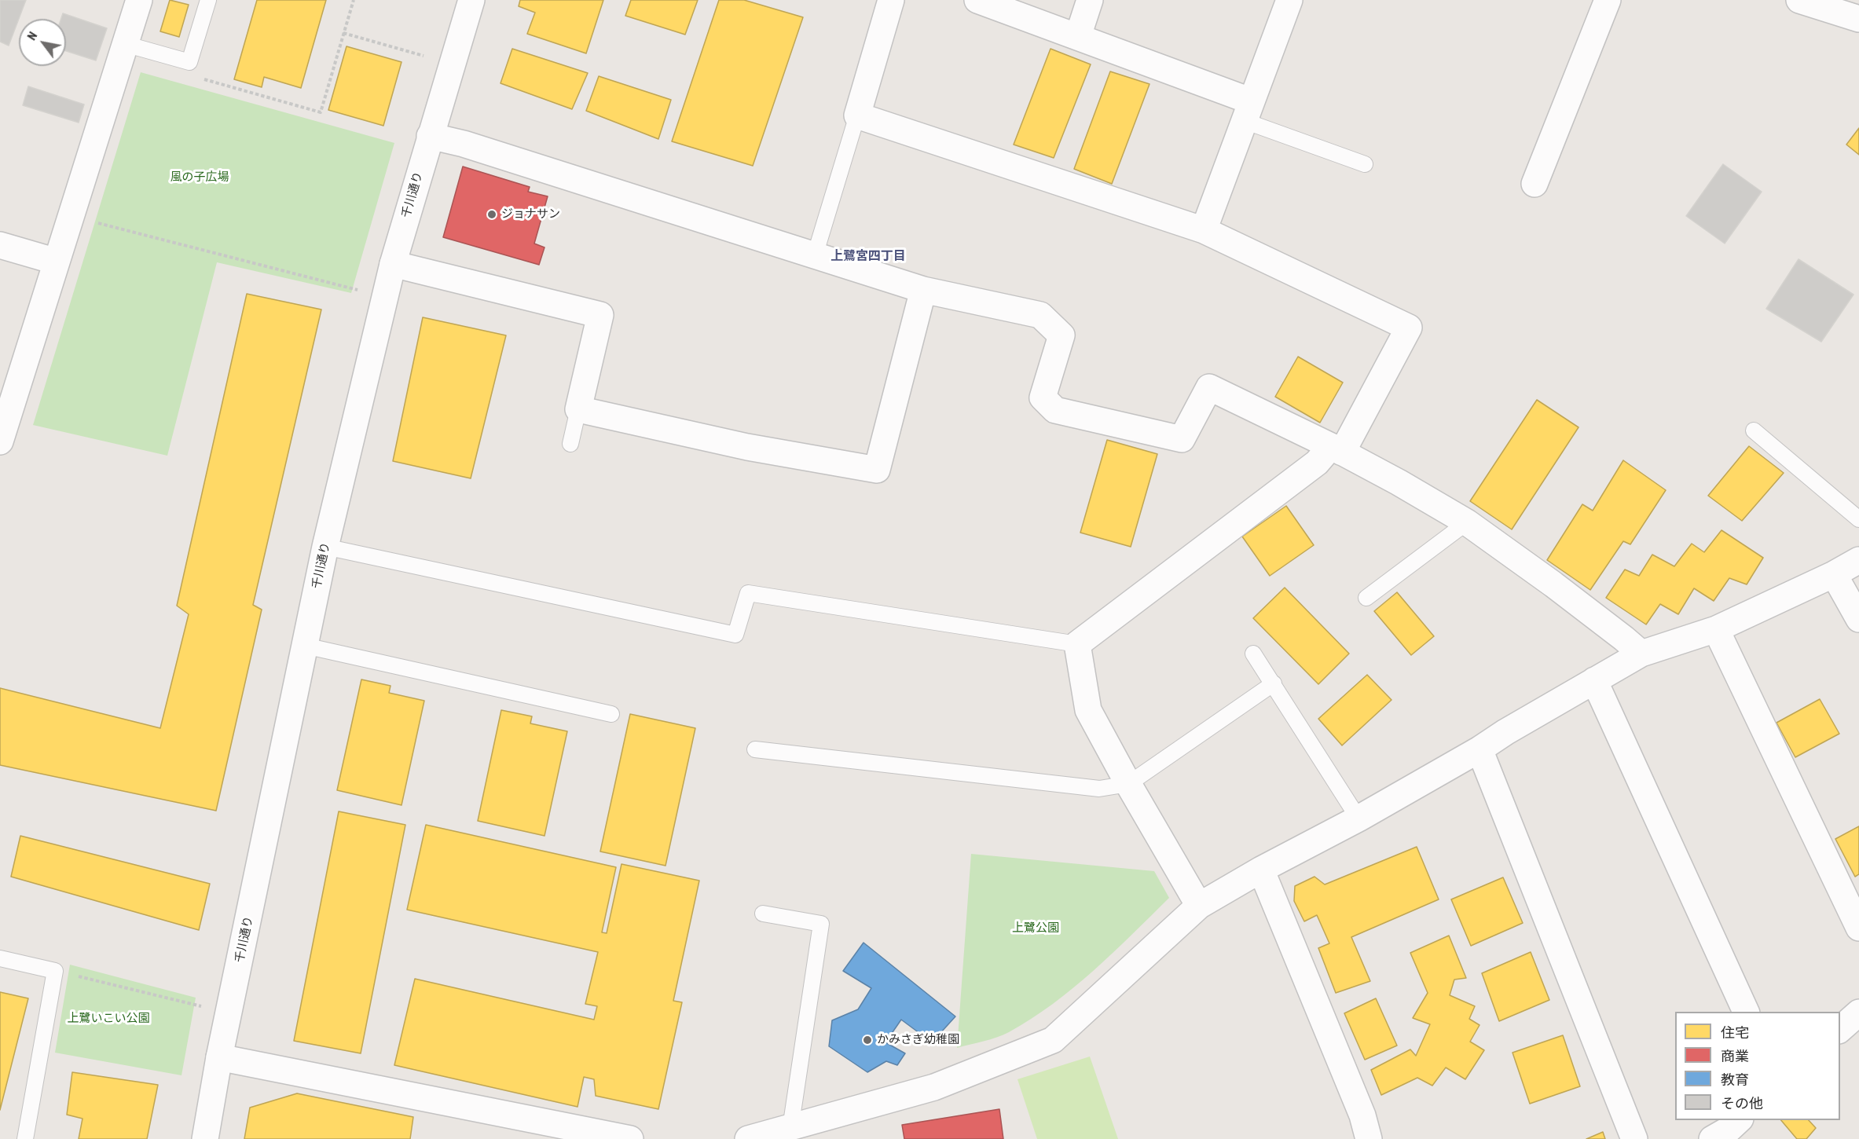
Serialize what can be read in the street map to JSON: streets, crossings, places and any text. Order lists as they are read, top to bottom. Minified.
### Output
{"streets":{"street":["千川通り"]},"districts":["上鷺宮四丁目"],"parks":["風の子広場","上鷺公園","上鷺いこい公園"],"places":["ジョナサン","かみさぎ幼稚園"],"legend":["住宅","商業","教育","その他"],"north":"top left"}
